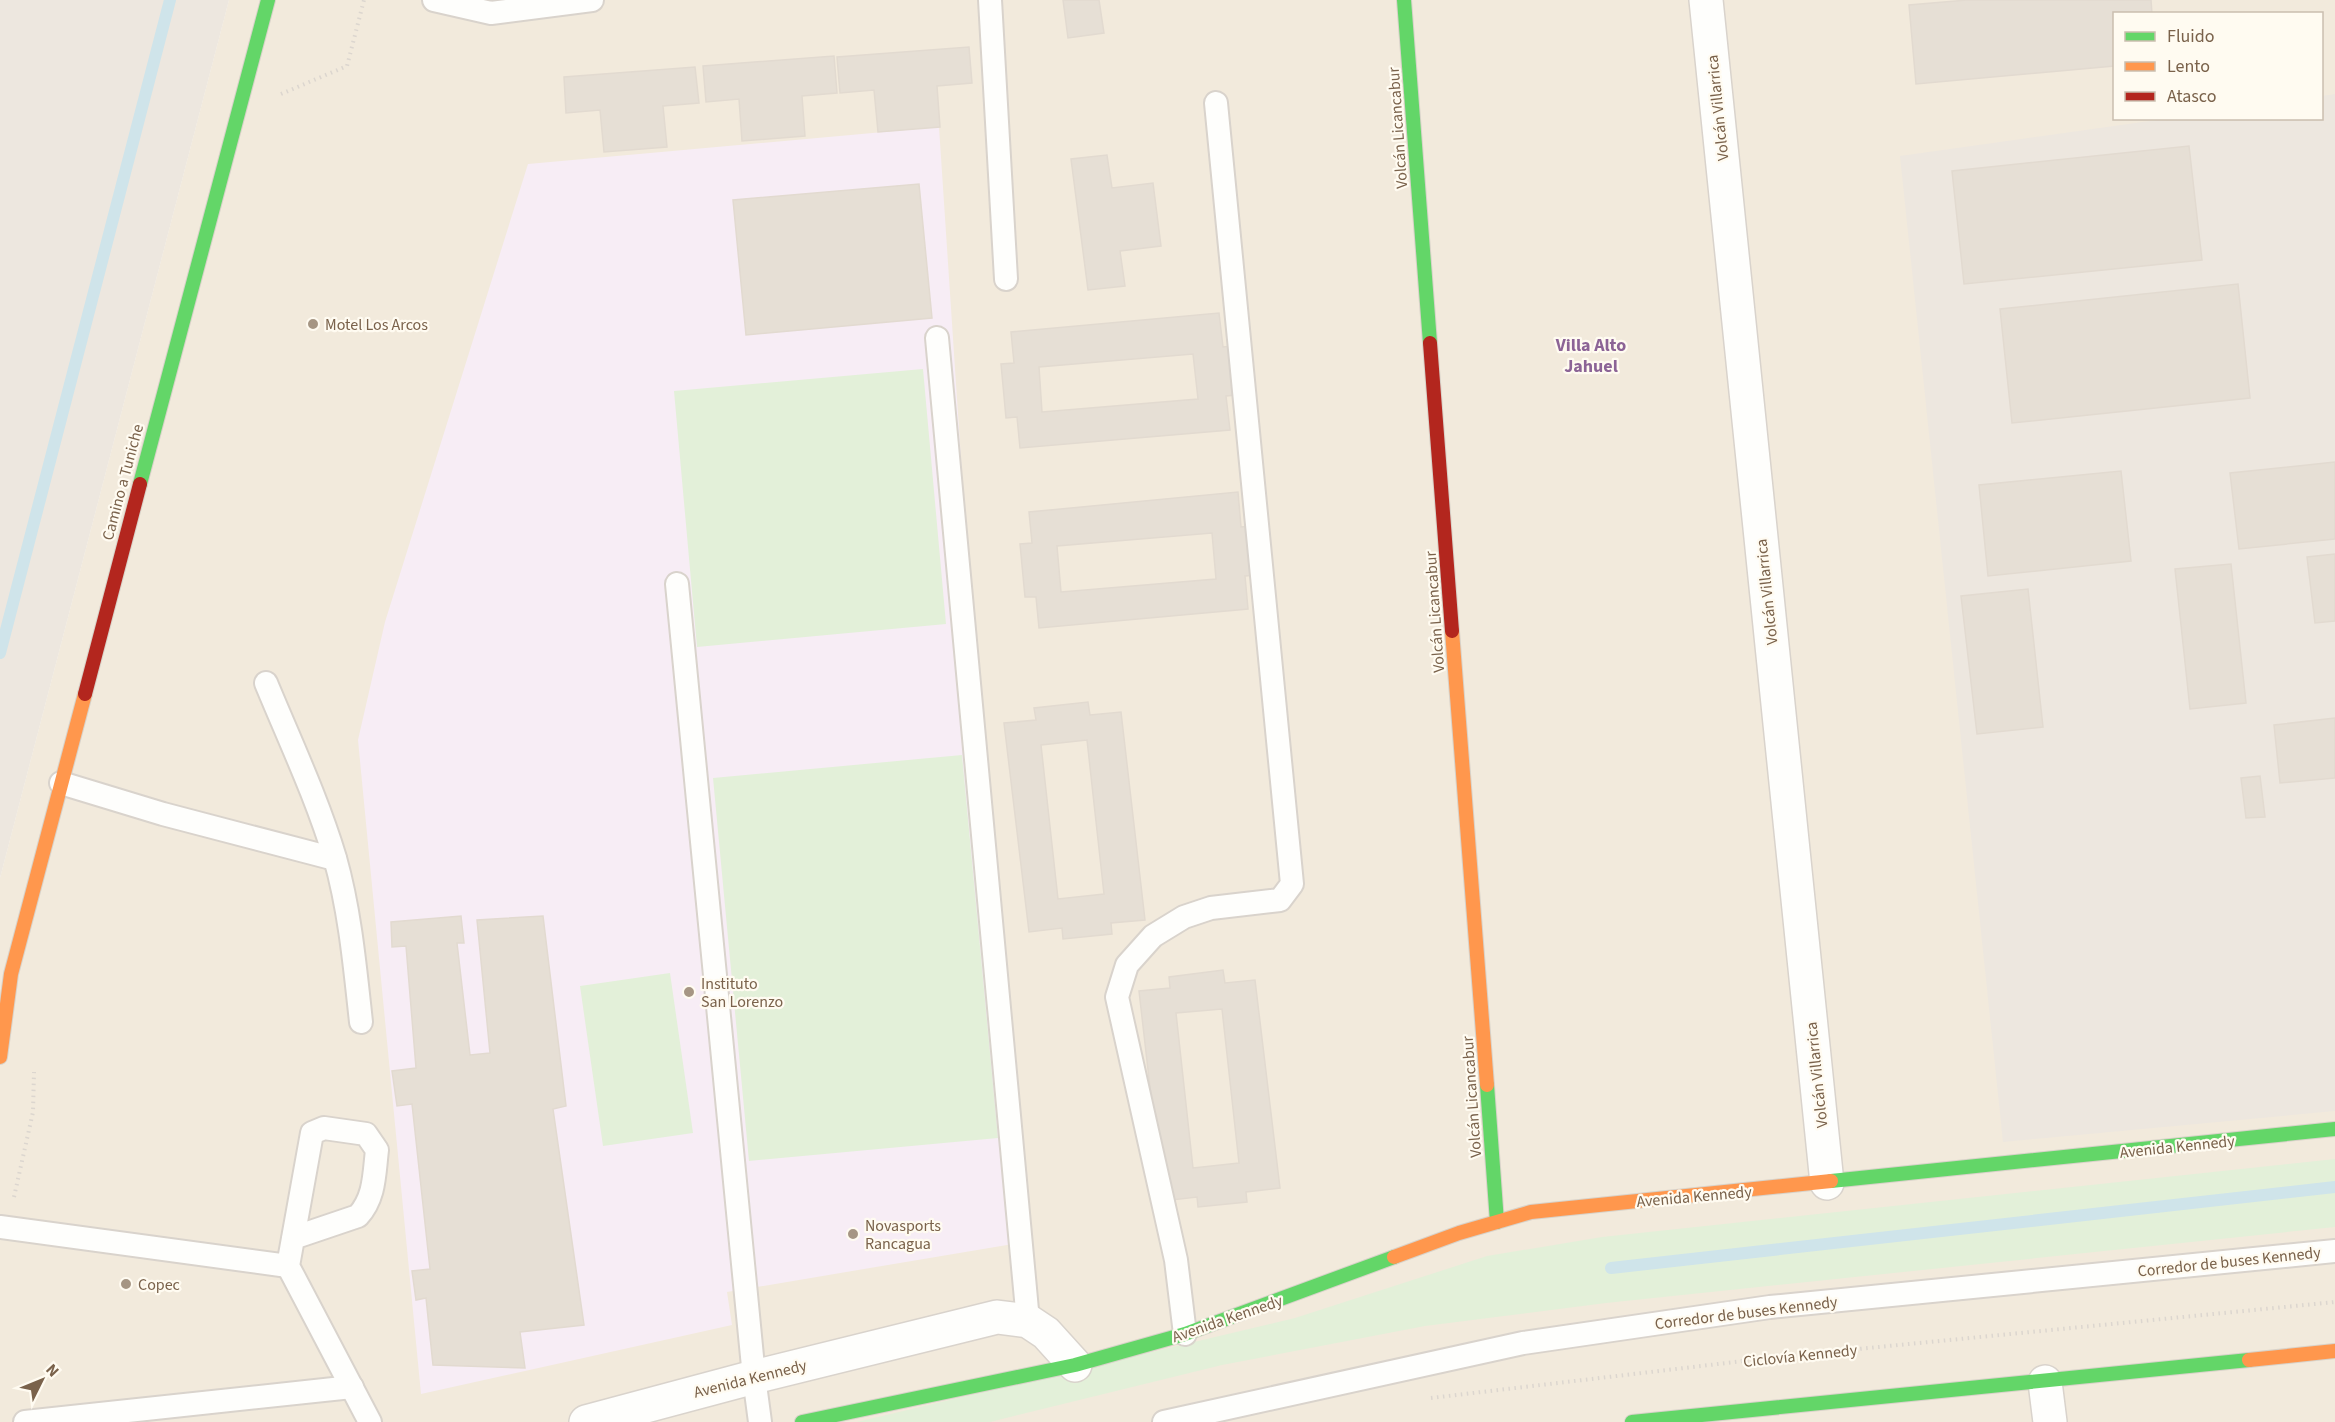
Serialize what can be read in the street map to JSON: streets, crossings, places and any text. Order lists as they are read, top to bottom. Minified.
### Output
{"streets":{"main road":["Volcán Licancabur","Camino a Tuniche","Avenida Kennedy"],"street":["Volcán Villarrica"],"lane":["Corredor de buses Kennedy"],"path":["Ciclovía Kennedy"]},"crossings":[["Volcán Villarrica","Avenida Kennedy"],["Volcán Licancabur","Avenida Kennedy"]],"districts":["Villa Alto Jahuel"],"places":["Motel Los Arcos","Instituto San Lorenzo","Novasports Rancagua","Copec"],"legend":["Fluido","Lento","Atasco"],"north":"top right"}
